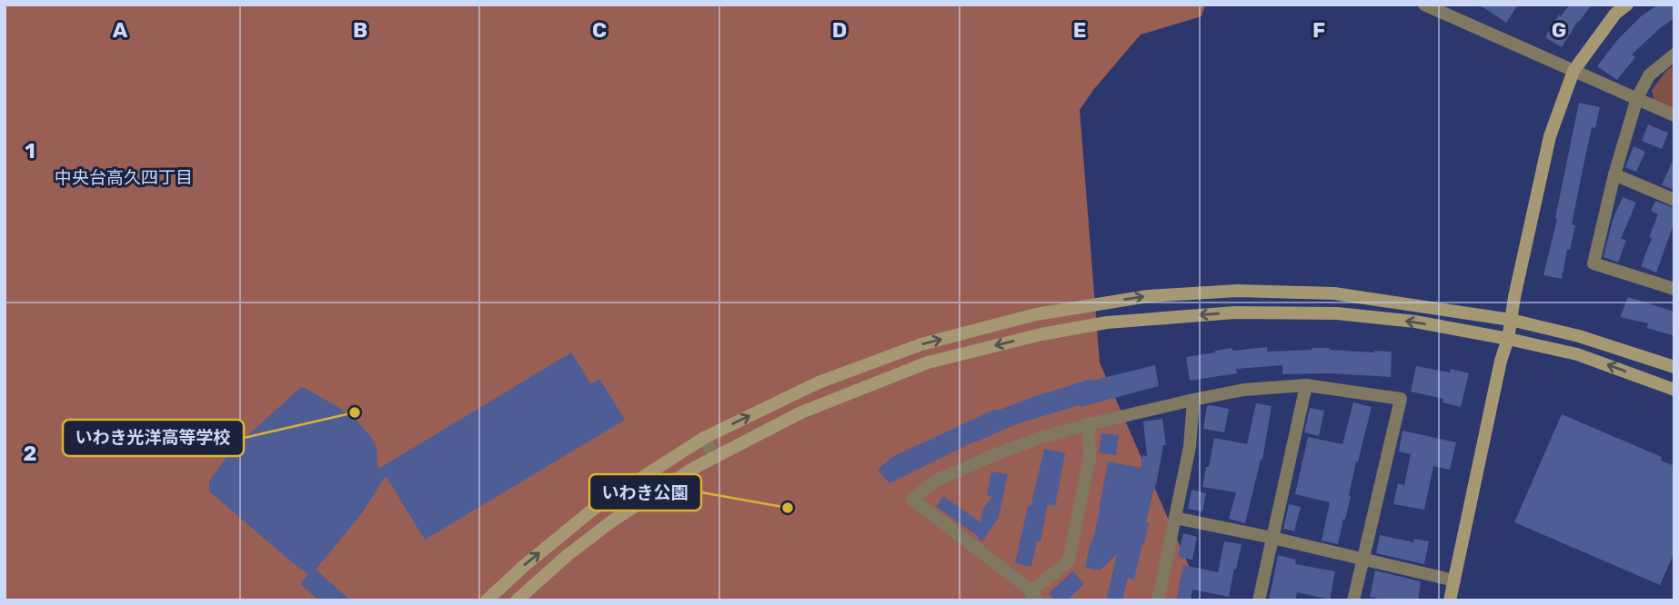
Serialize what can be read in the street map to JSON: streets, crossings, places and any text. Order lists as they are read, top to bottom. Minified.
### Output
{"districts":["中央台高久四丁目"],"places":["いわき光洋高等学校","いわき公園"],"grid":{"columns":["A","B","C","D","E","F","G"],"rows":["1","2"]}}
